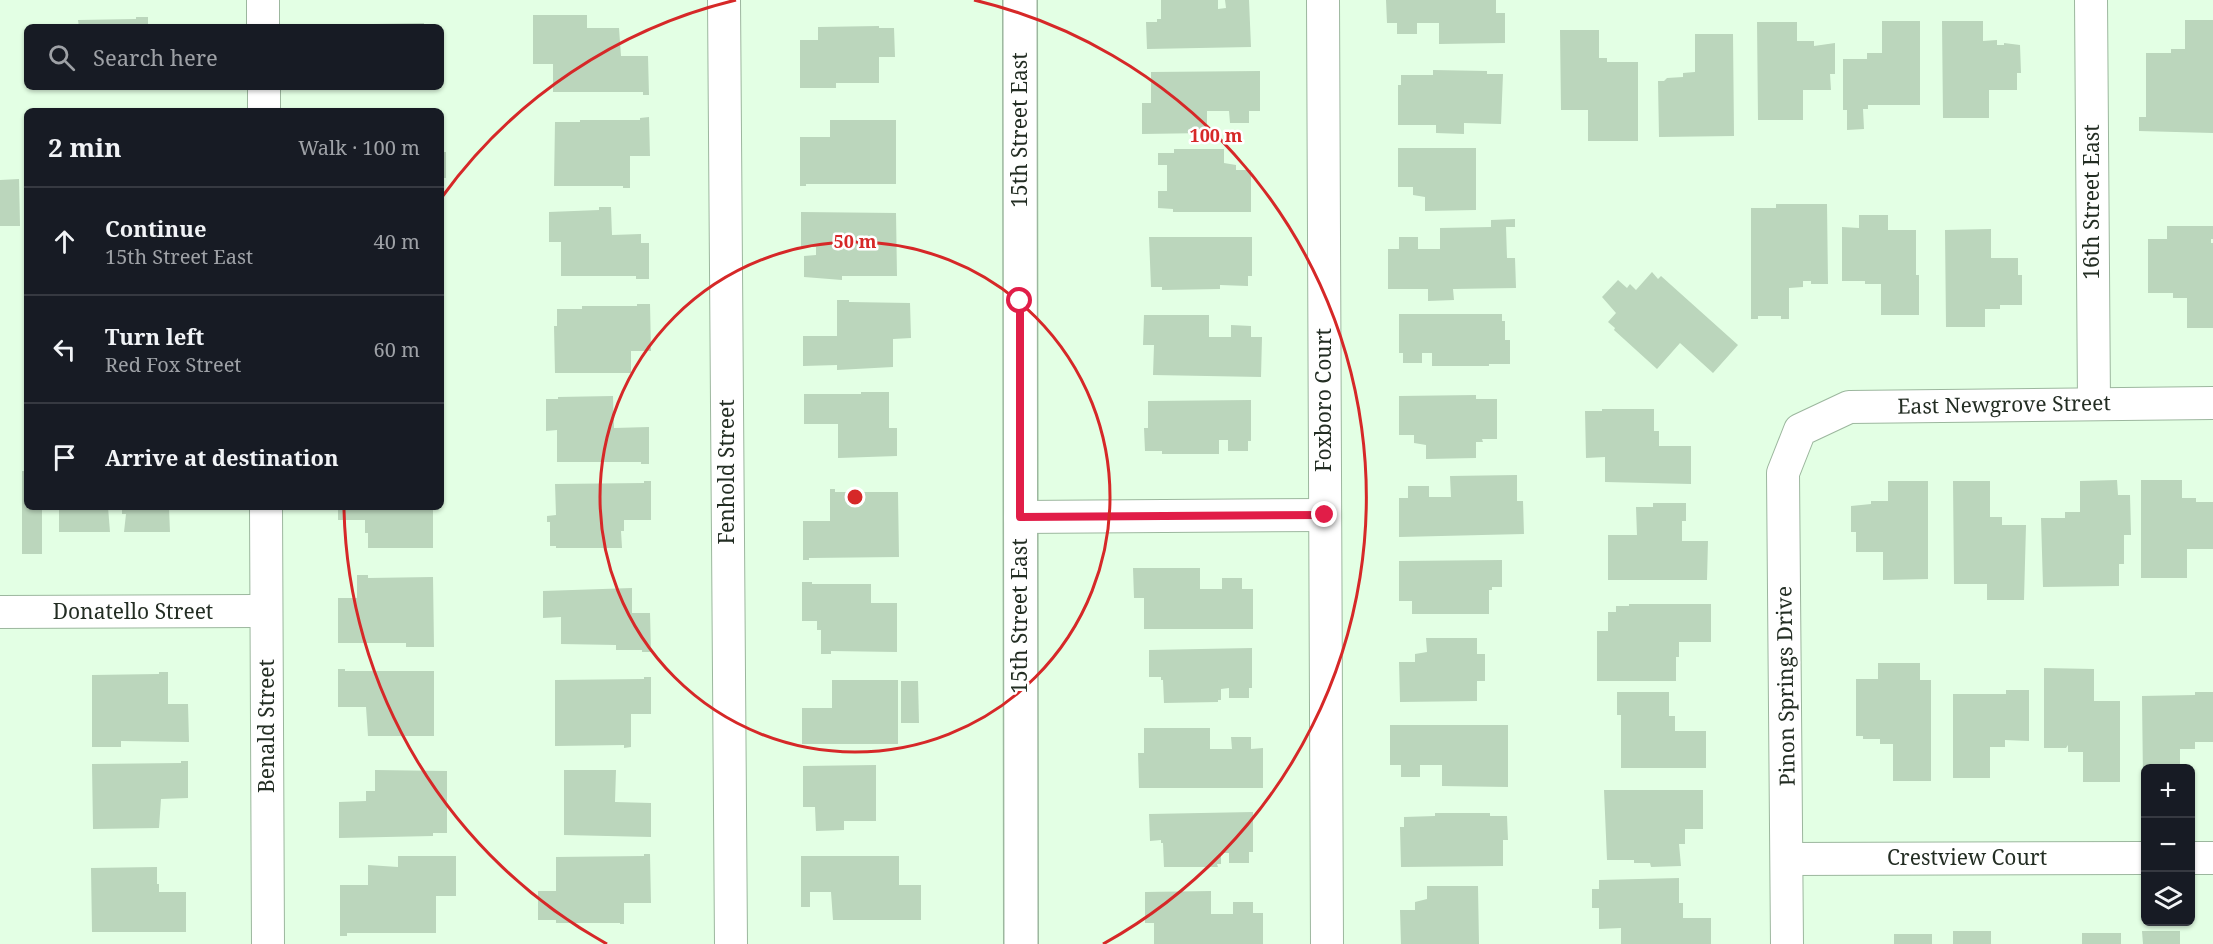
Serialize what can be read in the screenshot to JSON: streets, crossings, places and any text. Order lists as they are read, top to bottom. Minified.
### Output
{"streets":{"street":["15th Street East","16th Street East","Foxboro Court","East Newgrove Street","Fenhold Street","Donatello Street","Pinon Springs Drive","Benald Street","Crestview Court"]},"crossings":[["16th Street East","East Newgrove Street"],["East Newgrove Street","Pinon Springs Drive"],["Donatello Street","Benald Street"],["Pinon Springs Drive","Crestview Court"]],"page":{"search":"Search here","heading":["2 min","Walk · 100 m"],"list":[["Continue","15th Street East","40 m"],["Turn left","Red Fox Street","60 m"],"Arrive at destination"],"map_buttons":["+","−"]},"rings":["100 m","50 m"]}
